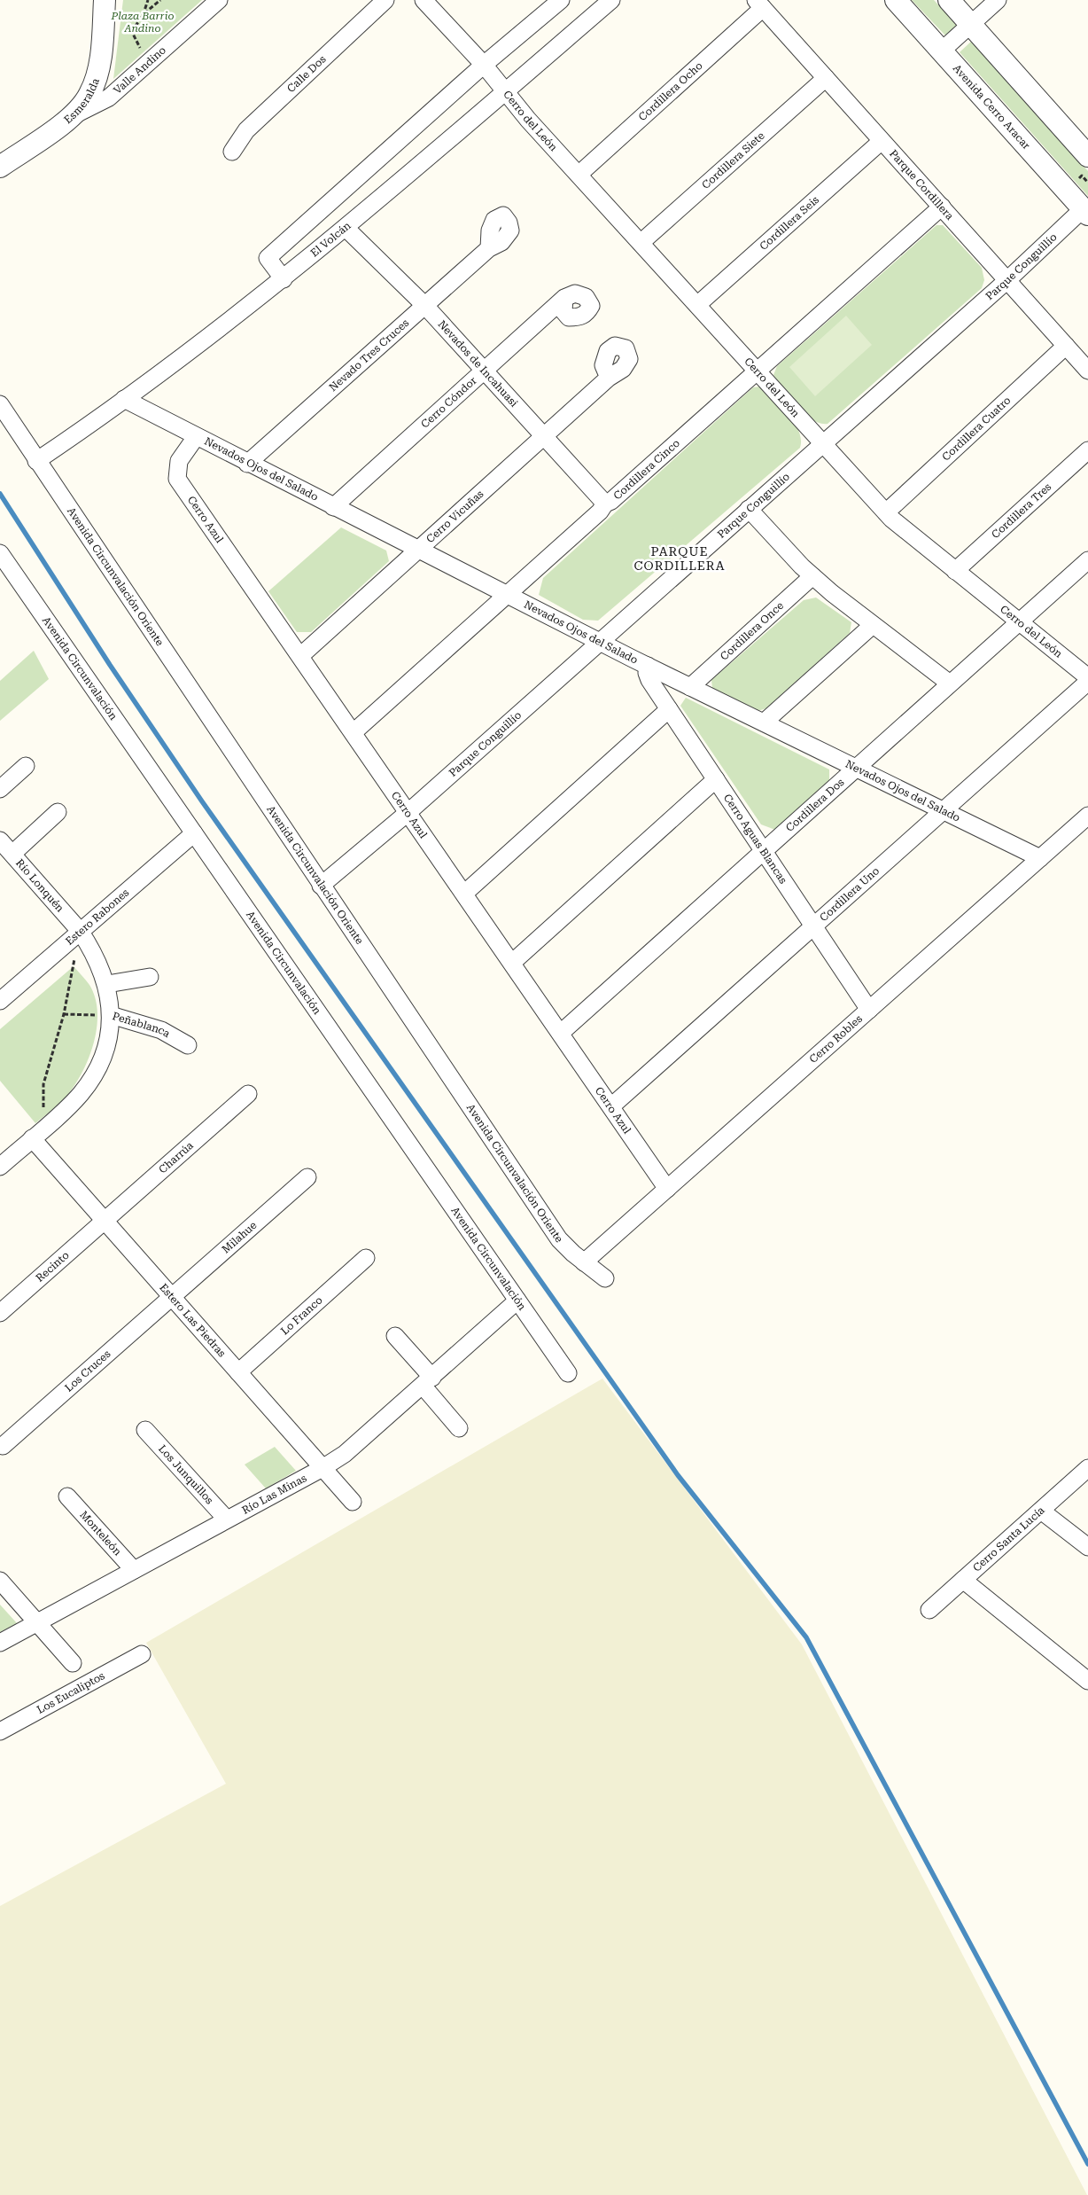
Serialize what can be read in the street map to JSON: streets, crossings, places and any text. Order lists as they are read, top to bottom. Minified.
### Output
{"streets":{"street":["Valle Andino","Calle Dos","Cordillera Ocho","Esmeralda","Avenida Cerro Aracar","Cerro del León","Cordillera Siete","Parque Cordillera","Cordillera Seis","El Volcán","Parque Conguillío","Nevado Tres Cruces","Nevados de Incahuasi","Cerro Cóndor","Cordillera Cuatro","Cordillera Cinco","Nevados Ojos del Salado","Cordillera Tres","Cerro Vicuñas","Cerro Azul","Avenida Circunvalación Oriente","Cordillera Once","Avenida Circunvalación","Cordillera Dos","Cerro Aguas Blancas","Río Lonquén","Cordillera Uno","Estero Rabones","Peñablanca","Cerro Robles","Charrúa","Milahue","Recinto","Lo Franco","Estero Las Piedras","Los Cruces","Los Junquillos","Río Las Minas","Monteleón","Cerro Santa Lucía","Los Eucaliptos"]},"crossings":[["Valle Andino","Esmeralda"],["Cordillera Ocho","Cerro del León"],["Cordillera Ocho","Parque Cordillera"],["Avenida Cerro Aracar","Parque Conguillío"],["Cerro del León","Cordillera Siete"],["Cerro del León","Cordillera Seis"],["Cerro del León","El Volcán"],["Cerro del León","Parque Conguillío"],["Cerro del León","Cordillera Cuatro"],["Cerro del León","Cordillera Cinco"],["Cerro del León","Cordillera Tres"],["Cerro del León","Cordillera Dos"],["Cordillera Siete","Parque Cordillera"],["Parque Cordillera","Cordillera Seis"],["Parque Cordillera","Parque Conguillío"],["Parque Cordillera","Cordillera Cuatro"],["Parque Cordillera","Cordillera Cinco"],["El Volcán","Nevados de Incahuasi"],["El Volcán","Nevados Ojos del Salado"],["El Volcán","Avenida Circunvalación Oriente"],["Parque Conguillío","Nevados Ojos del Salado"],["Parque Conguillío","Cerro Azul"],["Parque Conguillío","Avenida Circunvalación Oriente"],["Nevado Tres Cruces","Nevados de Incahuasi"],["Nevado Tres Cruces","Nevados Ojos del Salado"],["Nevados de Incahuasi","Cerro Cóndor"],["Nevados de Incahuasi","Cordillera Cinco"],["Nevados de Incahuasi","Cerro Vicuñas"],["Cerro Cóndor","Nevados Ojos del Salado"],["Cordillera Cinco","Nevados Ojos del Salado"],["Cordillera Cinco","Cerro Azul"],["Nevados Ojos del Salado","Cerro Vicuñas"],["Nevados Ojos del Salado","Cerro Azul"],["Nevados Ojos del Salado","Cordillera Once"],["Nevados Ojos del Salado","Cordillera Dos"],["Nevados Ojos del Salado","Cerro Aguas Blancas"],["Nevados Ojos del Salado","Cordillera Uno"],["Nevados Ojos del Salado","Cerro Robles"],["Cerro Vicuñas","Cerro Azul"],["Cerro Azul","Cordillera Dos"],["Cerro Azul","Cordillera Uno"],["Cerro Azul","Cerro Robles"],["Avenida Circunvalación Oriente","Cerro Robles"],["Avenida Circunvalación","Estero Rabones"],["Avenida Circunvalación","Río Las Minas"],["Cordillera Dos","Cerro Aguas Blancas"],["Cerro Aguas Blancas","Cordillera Uno"],["Cerro Aguas Blancas","Cerro Robles"],["Río Lonquén","Estero Rabones"],["Río Lonquén","Peñablanca"],["Río Lonquén","Estero Las Piedras"],["Charrúa","Recinto"],["Charrúa","Estero Las Piedras"],["Milahue","Estero Las Piedras"],["Milahue","Los Cruces"],["Recinto","Estero Las Piedras"],["Lo Franco","Estero Las Piedras"],["Estero Las Piedras","Los Cruces"],["Estero Las Piedras","Río Las Minas"],["Los Junquillos","Río Las Minas"],["Río Las Minas","Monteleón"]],"districts":["PARQUE CORDILLERA"],"parks":["Plaza Barrio Andino"]}
